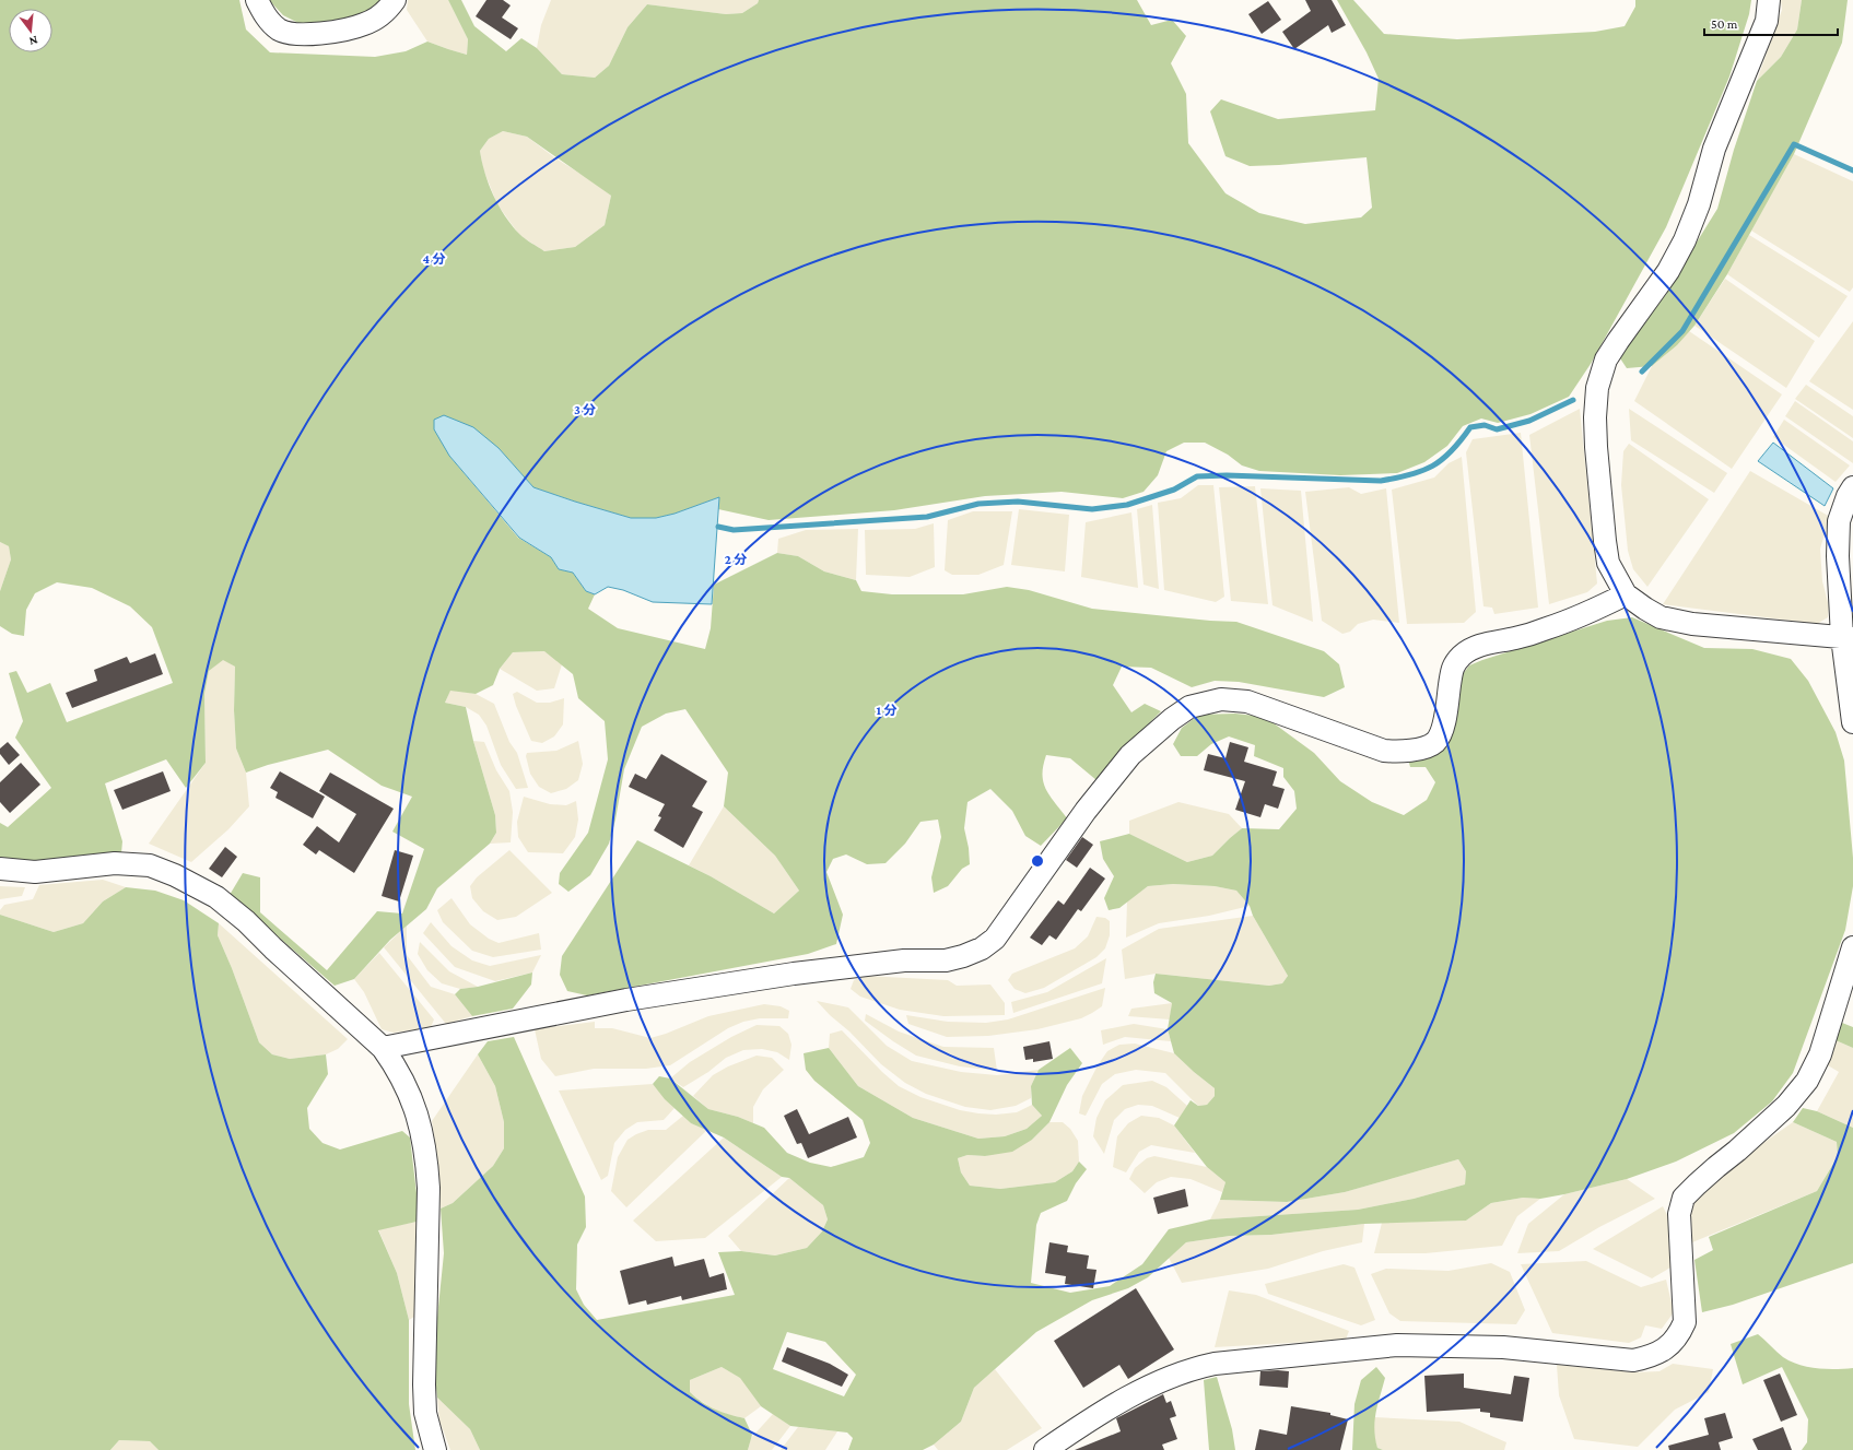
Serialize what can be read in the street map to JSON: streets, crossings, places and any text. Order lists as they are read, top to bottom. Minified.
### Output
{"scale_bar":"50 m","north":"bottom","rings":["4 分","3 分","2 分","1 分"]}
